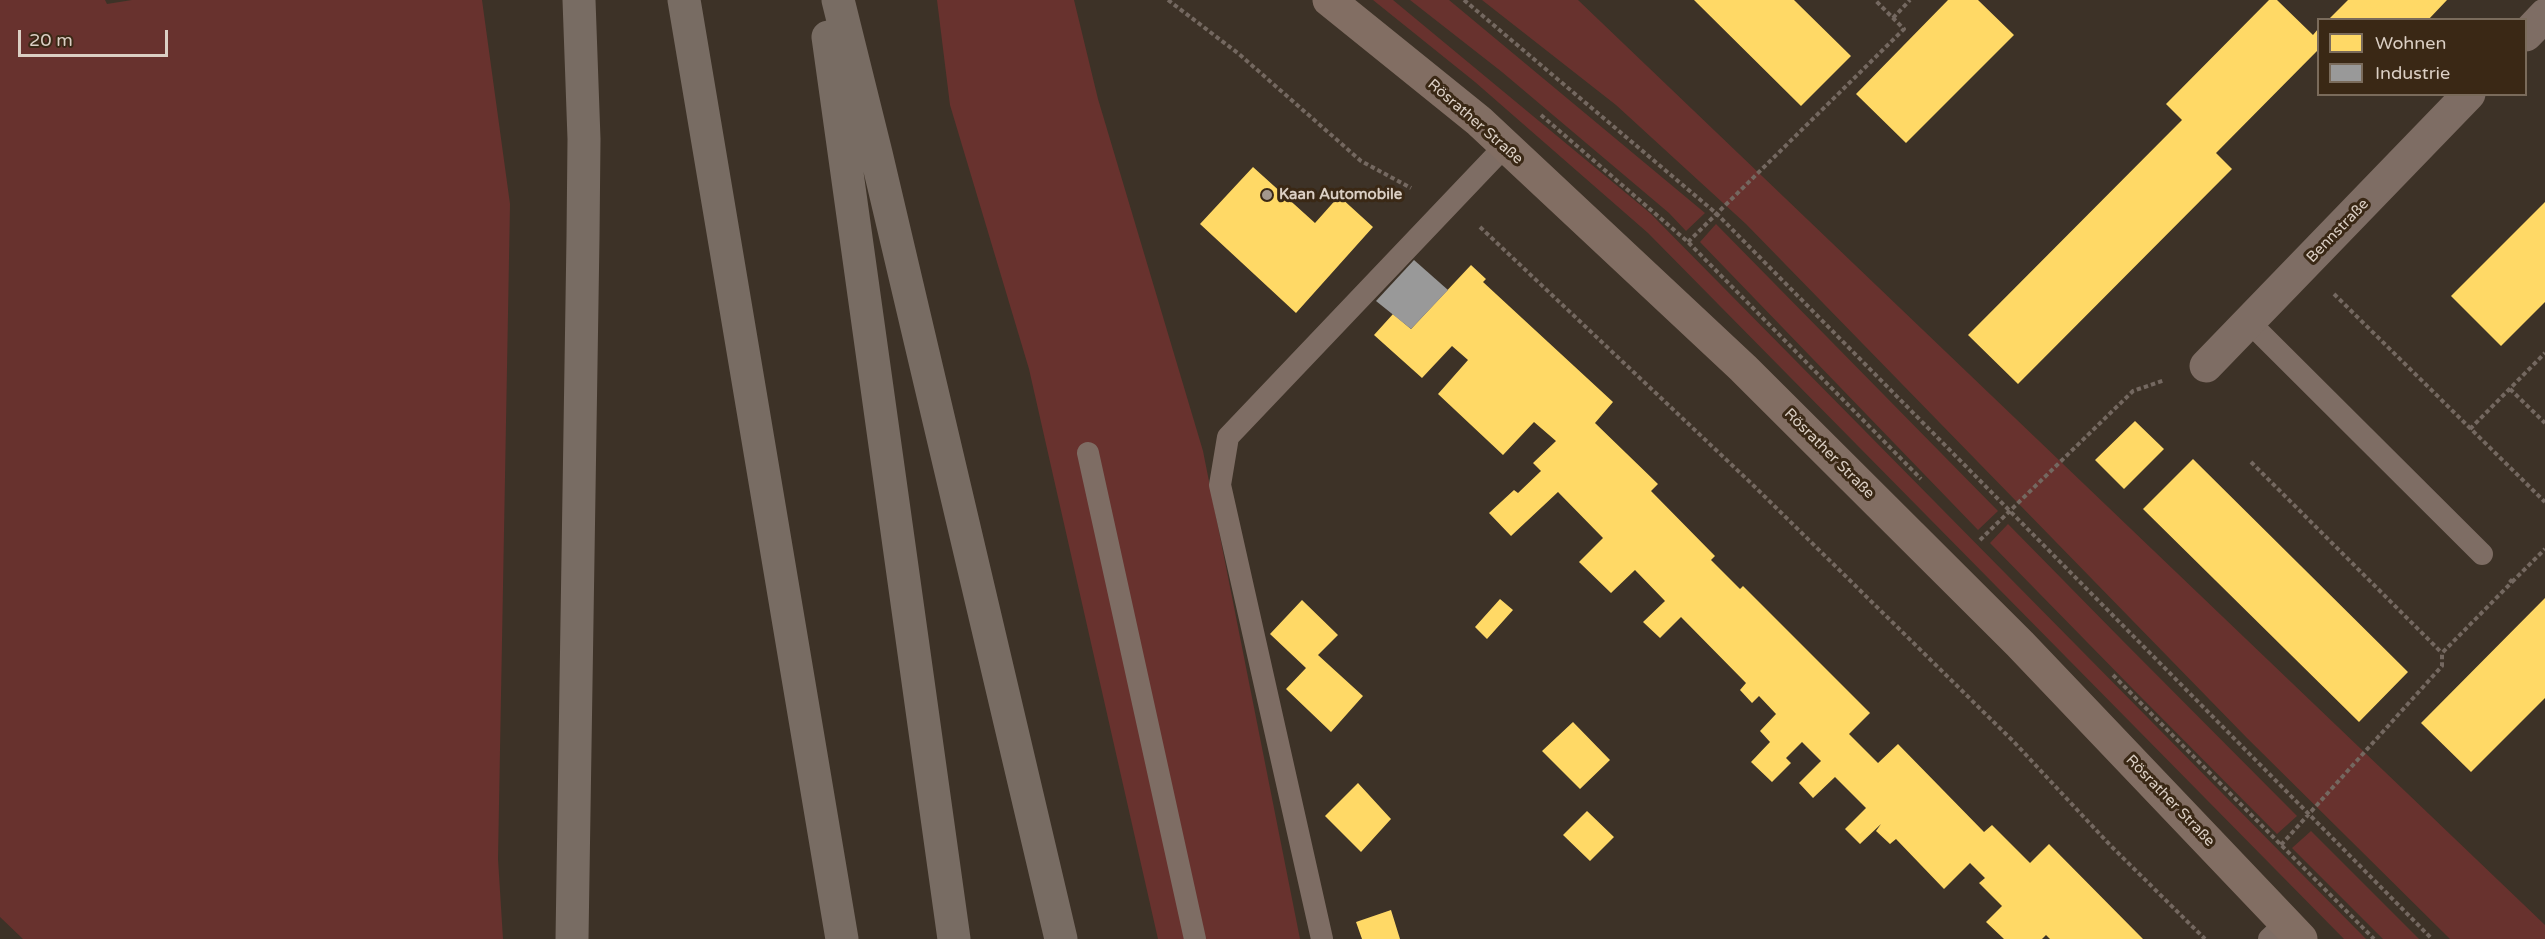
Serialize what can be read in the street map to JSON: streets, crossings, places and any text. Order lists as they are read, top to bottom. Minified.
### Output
{"streets":{"main road":["Rösrather Straße"],"street":["Bennstraße"]},"places":["Kaan Automobile"],"legend":["Wohnen","Industrie"],"scale_bar":"20 m"}
